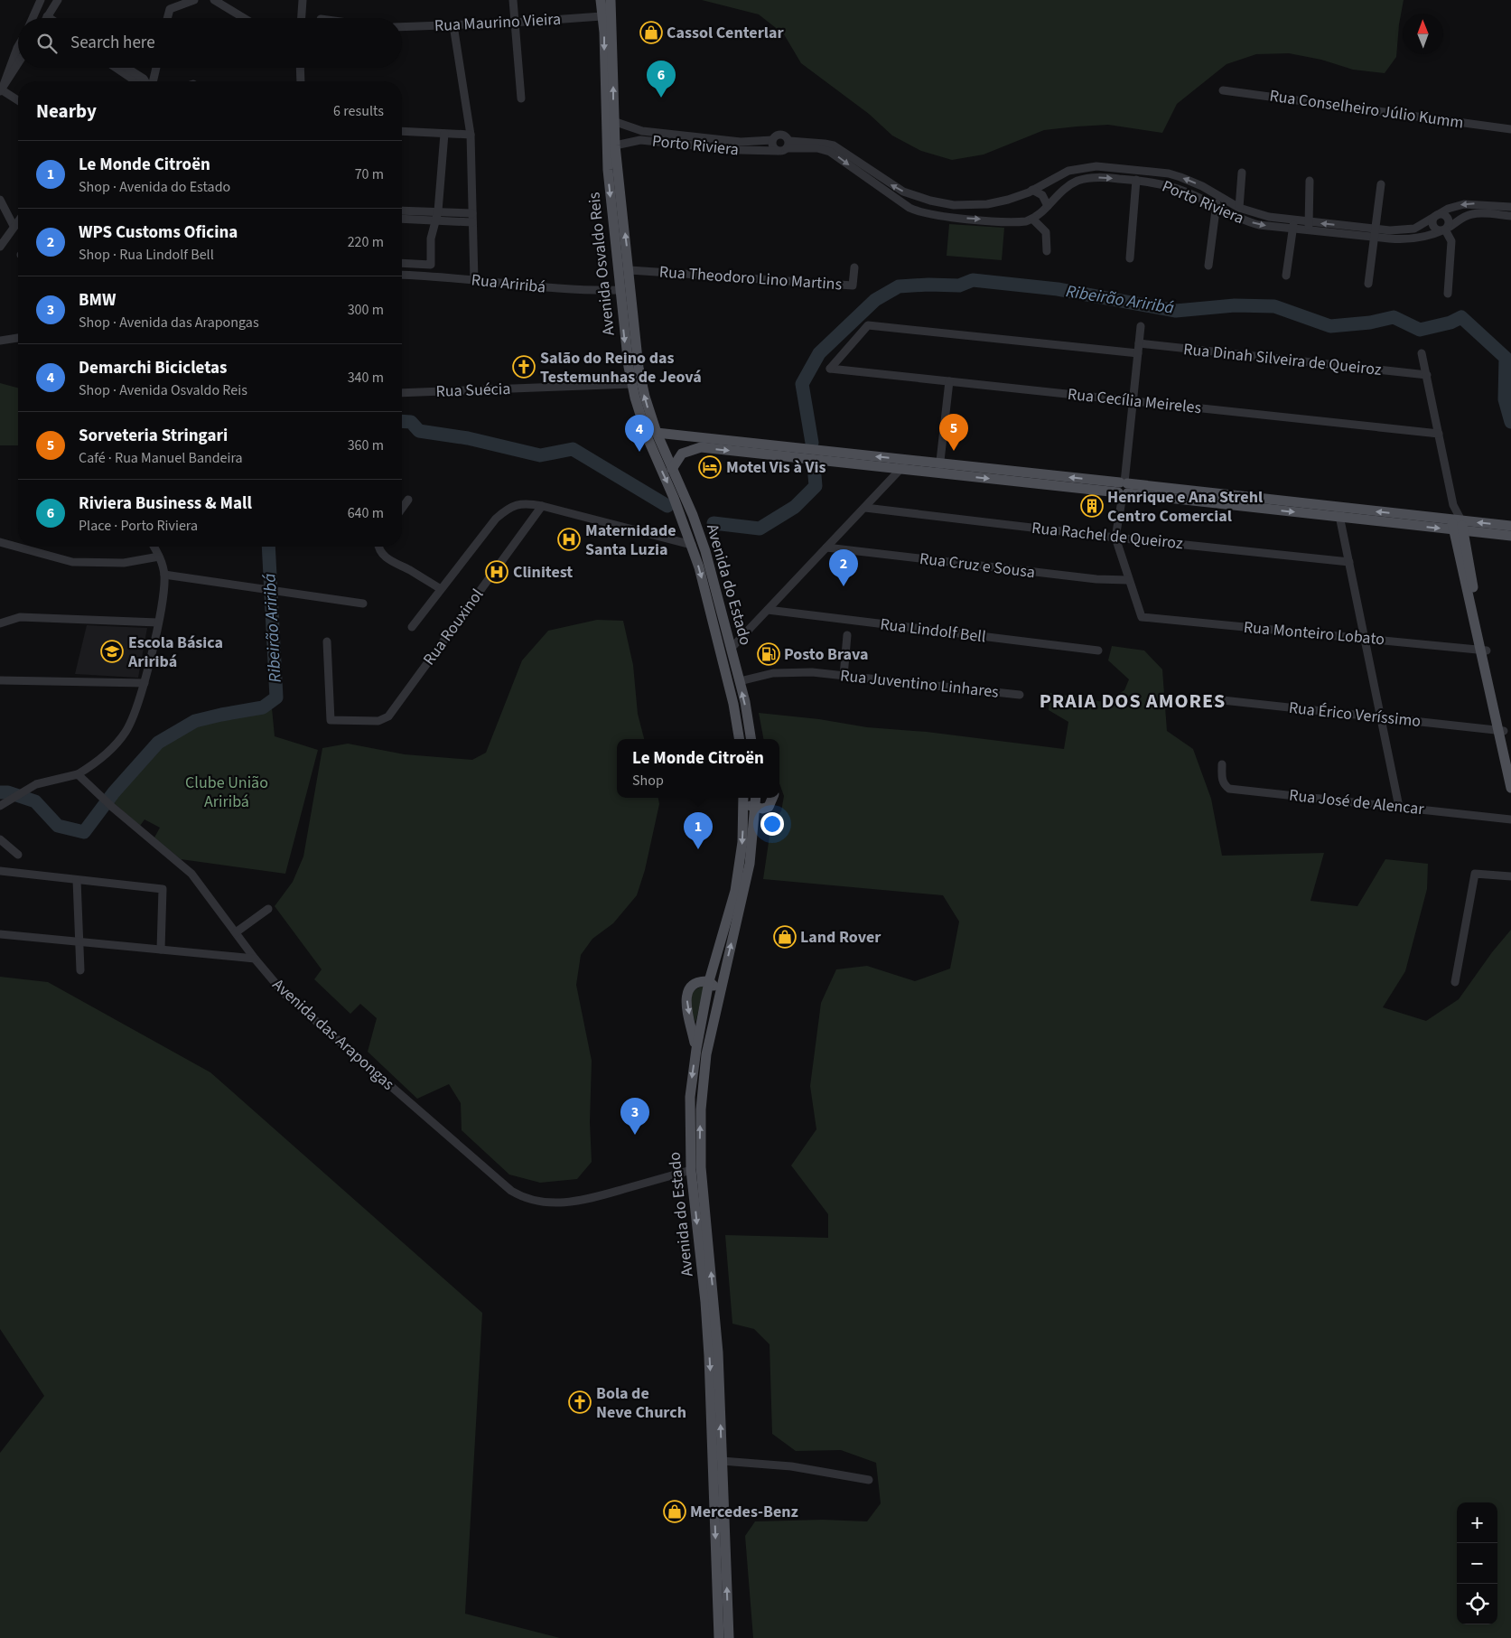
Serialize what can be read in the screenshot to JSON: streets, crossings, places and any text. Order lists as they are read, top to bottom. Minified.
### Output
{"streets":{"main road":["Avenida Osvaldo Reis","Avenida do Estado"],"street":["Rua Maurino Vieira","Rua Conselheiro Júlio Kumm","Porto Riviera","Rua Theodoro Lino Martins","Rua Ariribá","Rua Dinah Silveira de Queiroz","Rua Suécia","Rua Cecília Meireles","Rua Rachel de Queiroz","Rua Cruz e Sousa","Rua Rouxinol","Rua Lindolf Bell","Rua Monteiro Lobato","Rua Juventino Linhares","Rua Érico Veríssimo","Rua José de Alencar","Avenida das Arapongas"]},"crossings":[["Rua Maurino Vieira","Avenida Osvaldo Reis"],["Porto Riviera","Avenida Osvaldo Reis"],["Avenida Osvaldo Reis","Rua Theodoro Lino Martins"],["Avenida Osvaldo Reis","Rua Ariribá"],["Avenida Osvaldo Reis","Rua Suécia"],["Avenida Osvaldo Reis","Avenida do Estado"],["Rua Cruz e Sousa","Rua Monteiro Lobato"],["Avenida do Estado","Rua Juventino Linhares"],["Avenida do Estado","Avenida das Arapongas"]],"districts":["PRAIA DOS AMORES"],"water":["Ribeirão Ariribá"],"parks":["Clube União Ariribá"],"places":{"shop":["Cassol Centerlar","Land Rover","Mercedes-Benz"],"church":["Salão do Reino das Testemunhas de Jeová","Bola de Neve Church"],"hotel":["Motel Vis à Vis"],"building":["Henrique e Ana Strehl Centro Comercial"],"hospital":["Maternidade Santa Luzia","Clinitest"],"school or university":["Escola Básica Ariribá"],"fuel station":["Posto Brava"]},"north":"top","page":{"search":"Search here","pins":["6","5","4","2","1","3"],"heading":["Nearby","6 results"],"list":[{"mark":"1","name":"Le Monde Citroën","note":"Shop · Avenida do Estado","value":"70 m"},{"mark":"2","name":"WPS Customs Oficina","note":"Shop · Rua Lindolf Bell","value":"220 m"},{"mark":"3","name":"BMW","note":"Shop · Avenida das Arapongas","value":"300 m"},{"mark":"4","name":"Demarchi Bicicletas","note":"Shop · Avenida Osvaldo Reis","value":"340 m"},{"mark":"5","name":"Sorveteria Stringari","note":"Café · Rua Manuel Bandeira","value":"360 m"},{"mark":"6","name":"Riviera Business & Mall","note":"Place · Porto Riviera","value":"640 m"}],"popup":["Le Monde Citroën","Shop"],"map_buttons":["+","−"]}}
